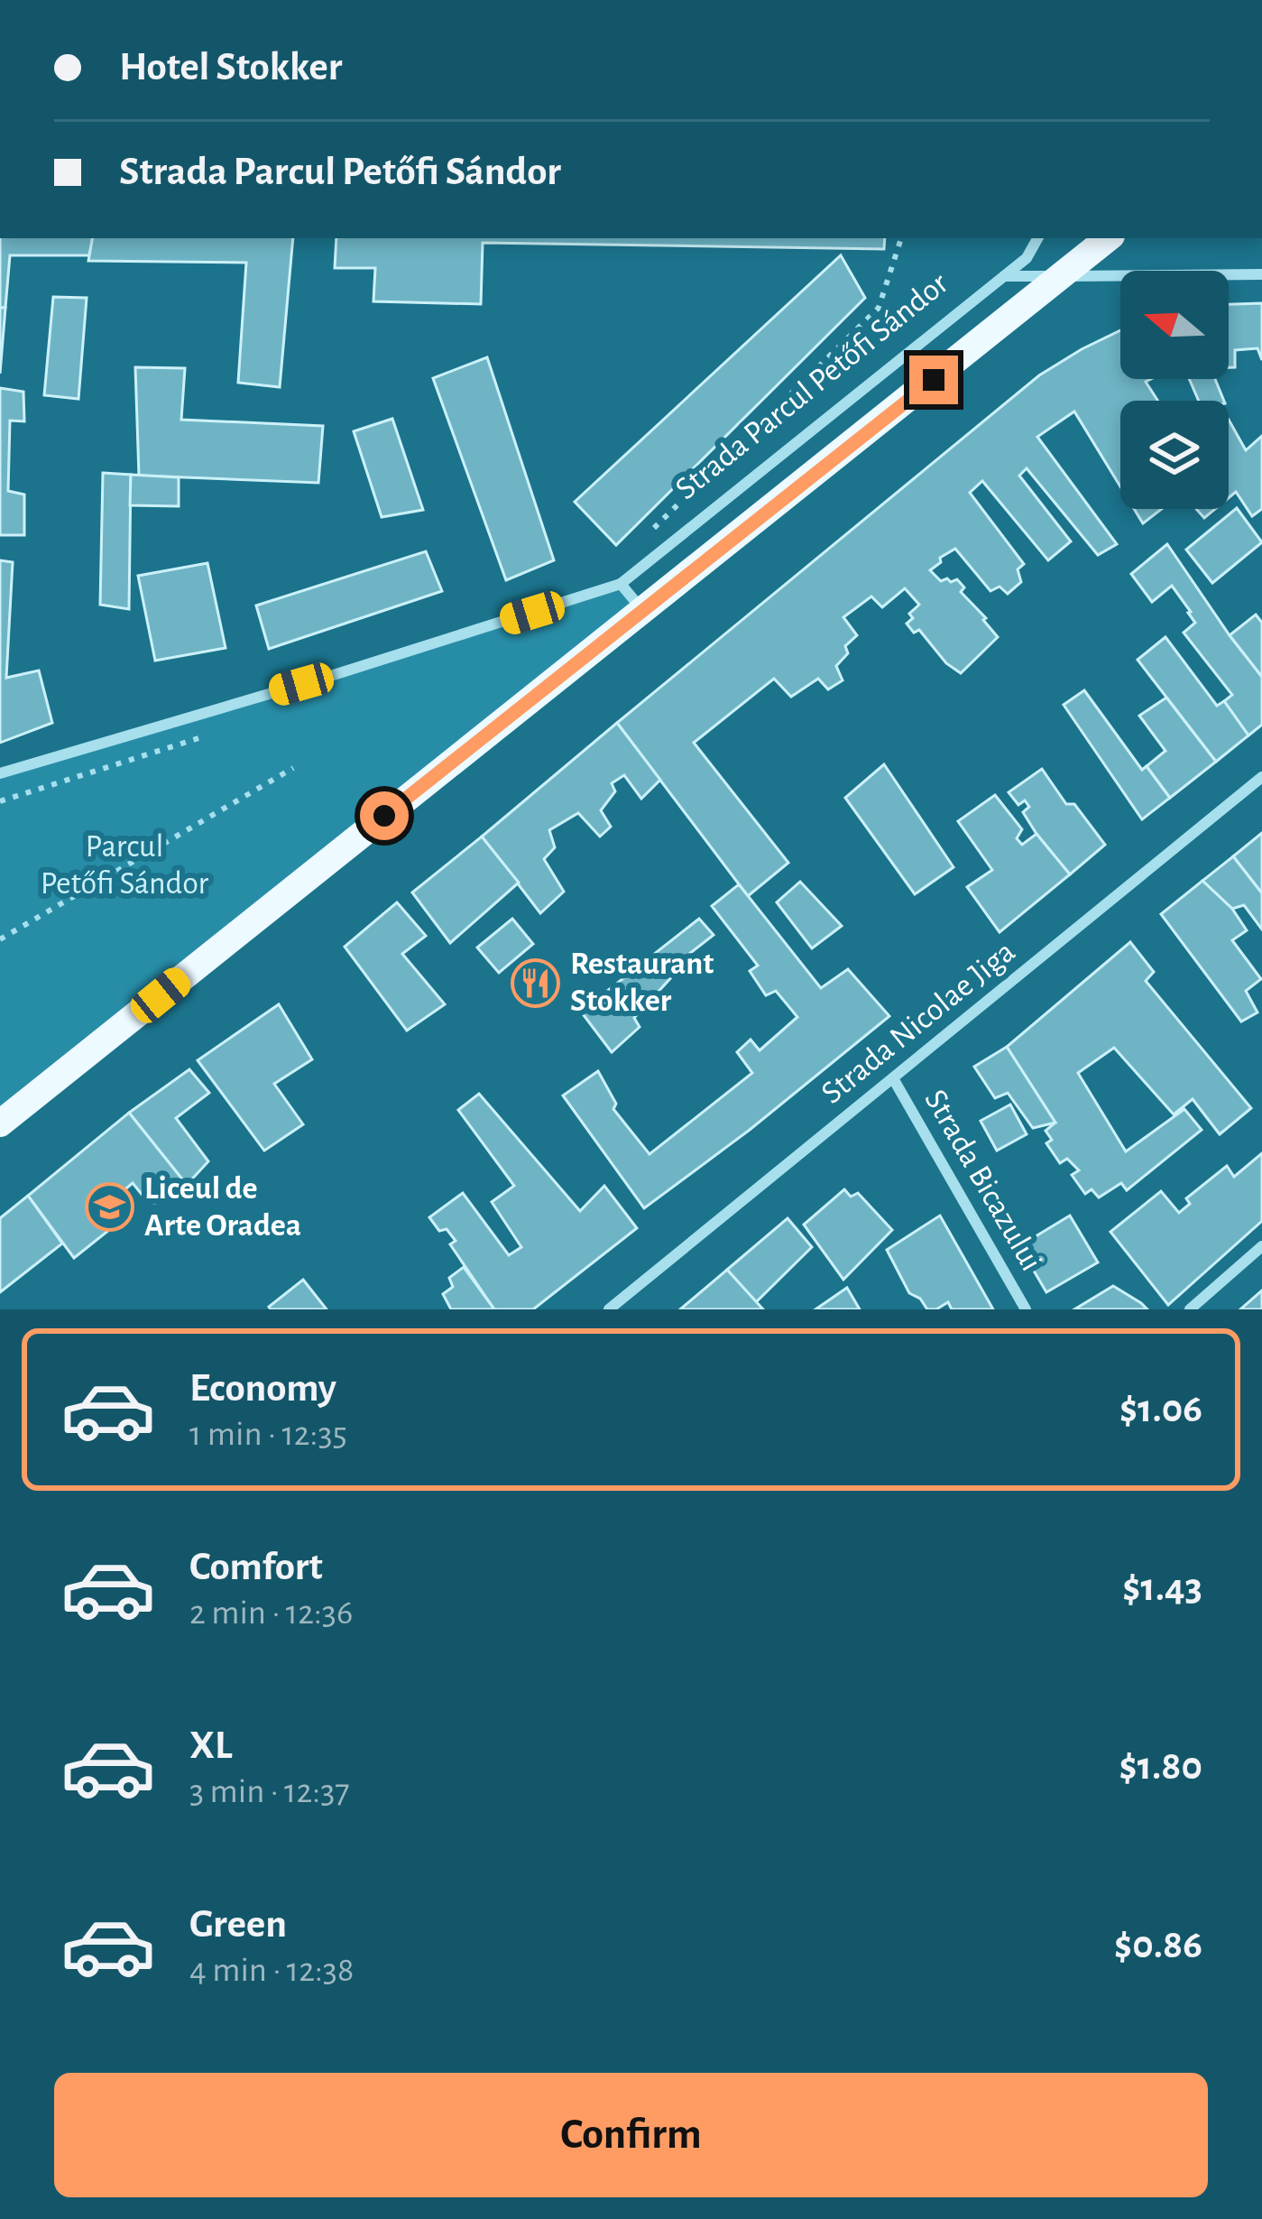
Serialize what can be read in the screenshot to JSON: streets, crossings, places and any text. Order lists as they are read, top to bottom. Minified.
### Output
{"streets":{"street":["Strada Parcul Petőfi Sándor","Strada Nicolae Jiga","Strada Bicazului"]},"crossings":[["Strada Nicolae Jiga","Strada Bicazului"]],"parks":["Parcul Petőfi Sándor"],"places":{"restaurant":["Restaurant Stokker"],"school or university":["Liceul de Arte Oradea"]},"north":"left","page":{"banner":["Hotel Stokker","Strada Parcul Petőfi Sándor"],"list":[{"name":"Economy","note":"1 min · 12:35","value":"$1.06"},{"name":"Comfort","note":"2 min · 12:36","value":"$1.43"},{"name":"XL","note":"3 min · 12:37","value":"$1.80"},{"name":"Green","note":"4 min · 12:38","value":"$0.86"}],"buttons":"Confirm"}}
